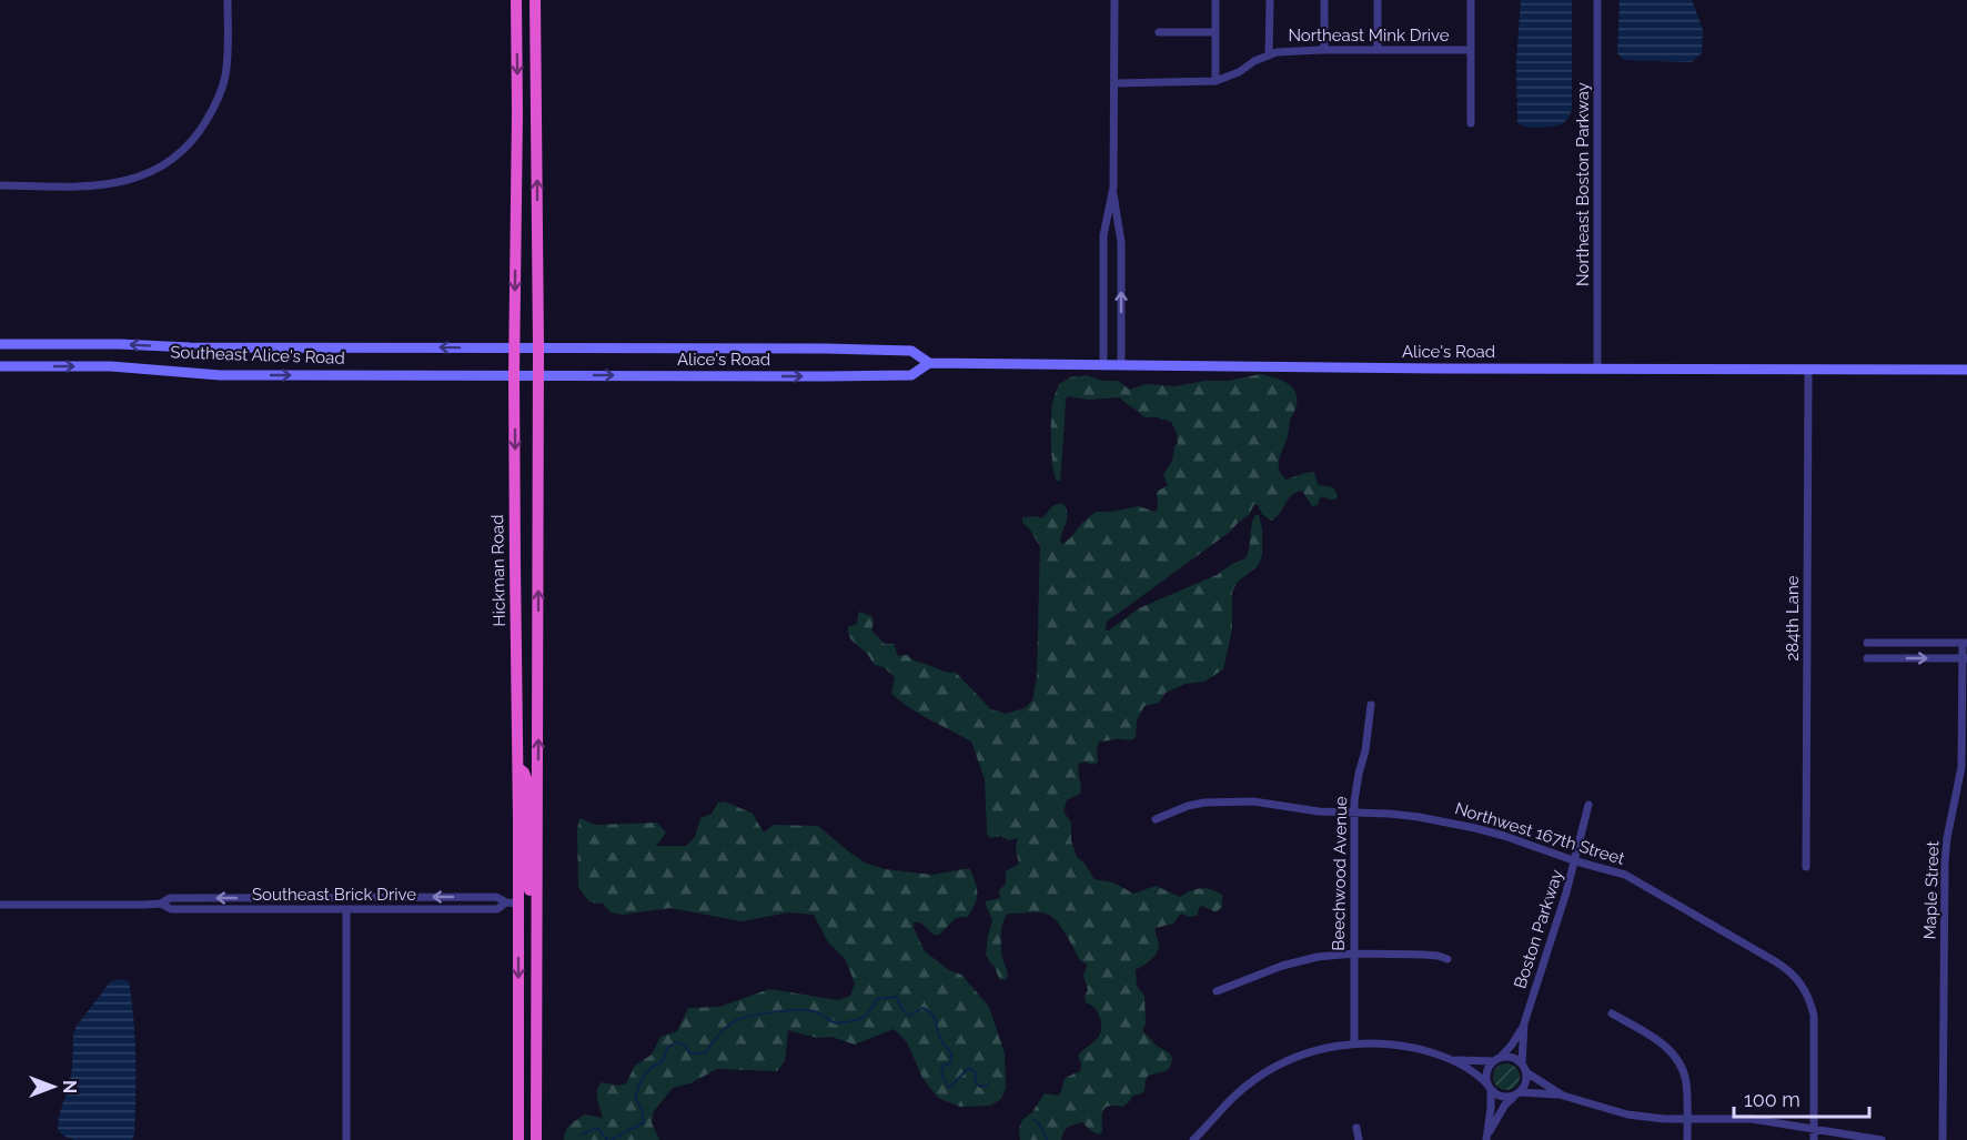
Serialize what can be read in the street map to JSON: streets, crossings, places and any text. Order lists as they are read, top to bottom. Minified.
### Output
{"streets":{"highway":["Hickman Road"],"main road":["Alice's Road","Southeast Alice's Road"],"street":["Northeast Mink Drive","Northeast Boston Parkway","284th Lane","Northwest 167th Street","Beechwood Avenue","Maple Street","Southeast Brick Drive","Boston Parkway"]},"crossings":[["Northeast Boston Parkway","Alice's Road"],["Alice's Road","Southeast Alice's Road"],["Alice's Road","Hickman Road"],["Alice's Road","284th Lane"],["Southeast Alice's Road","Hickman Road"],["Hickman Road","Southeast Brick Drive"],["Northwest 167th Street","Beechwood Avenue"],["Northwest 167th Street","Boston Parkway"]],"scale_bar":"100 m","north":"right"}
